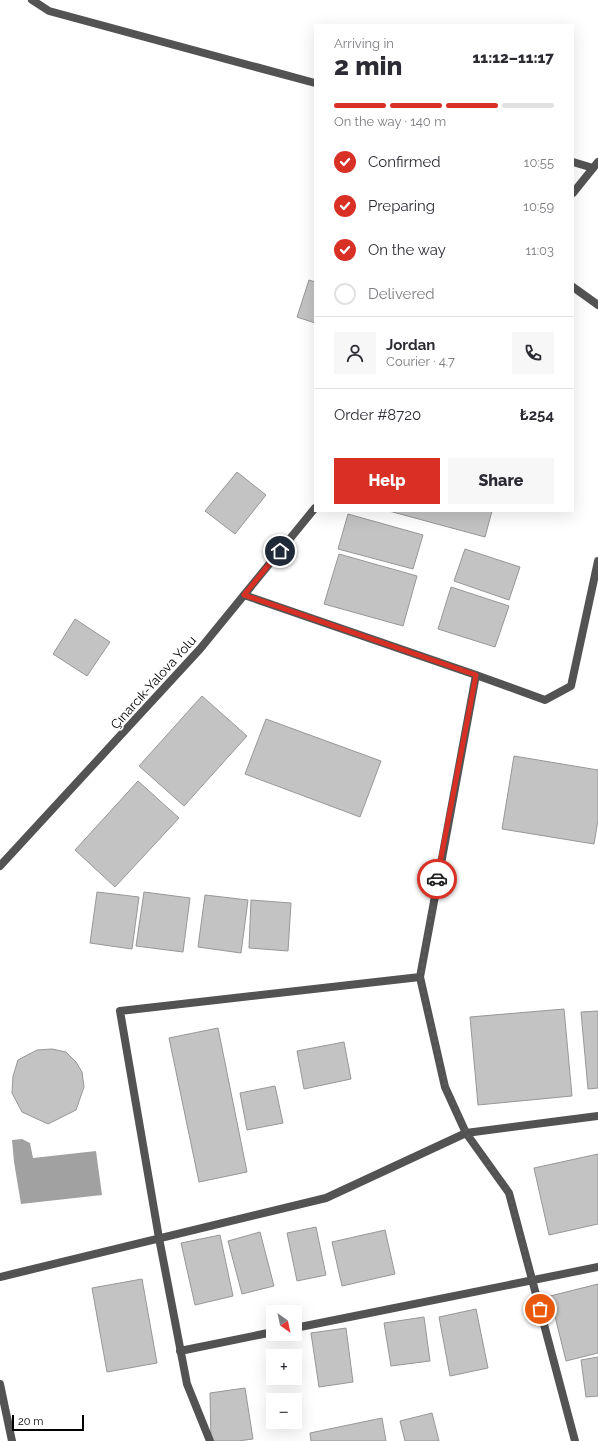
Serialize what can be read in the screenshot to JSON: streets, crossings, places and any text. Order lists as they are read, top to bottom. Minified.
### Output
{"streets":{"street":["Çınarcık-Yalova Yolu"]},"scale_bar":"20 m","north":"bottom right","page":{"heading":["2 min","Arriving in","11:12–11:17"],"panel":["Jordan","Courier · 4.7","Order #8720","₺254"],"bar":"On the way · 140 m","list":[["Confirmed","10:55"],["Preparing","10:59"],["On the way","11:03"],"Delivered"],"buttons":["Help","Share"],"map_buttons":["+","−"],"scale":"20 m"}}
